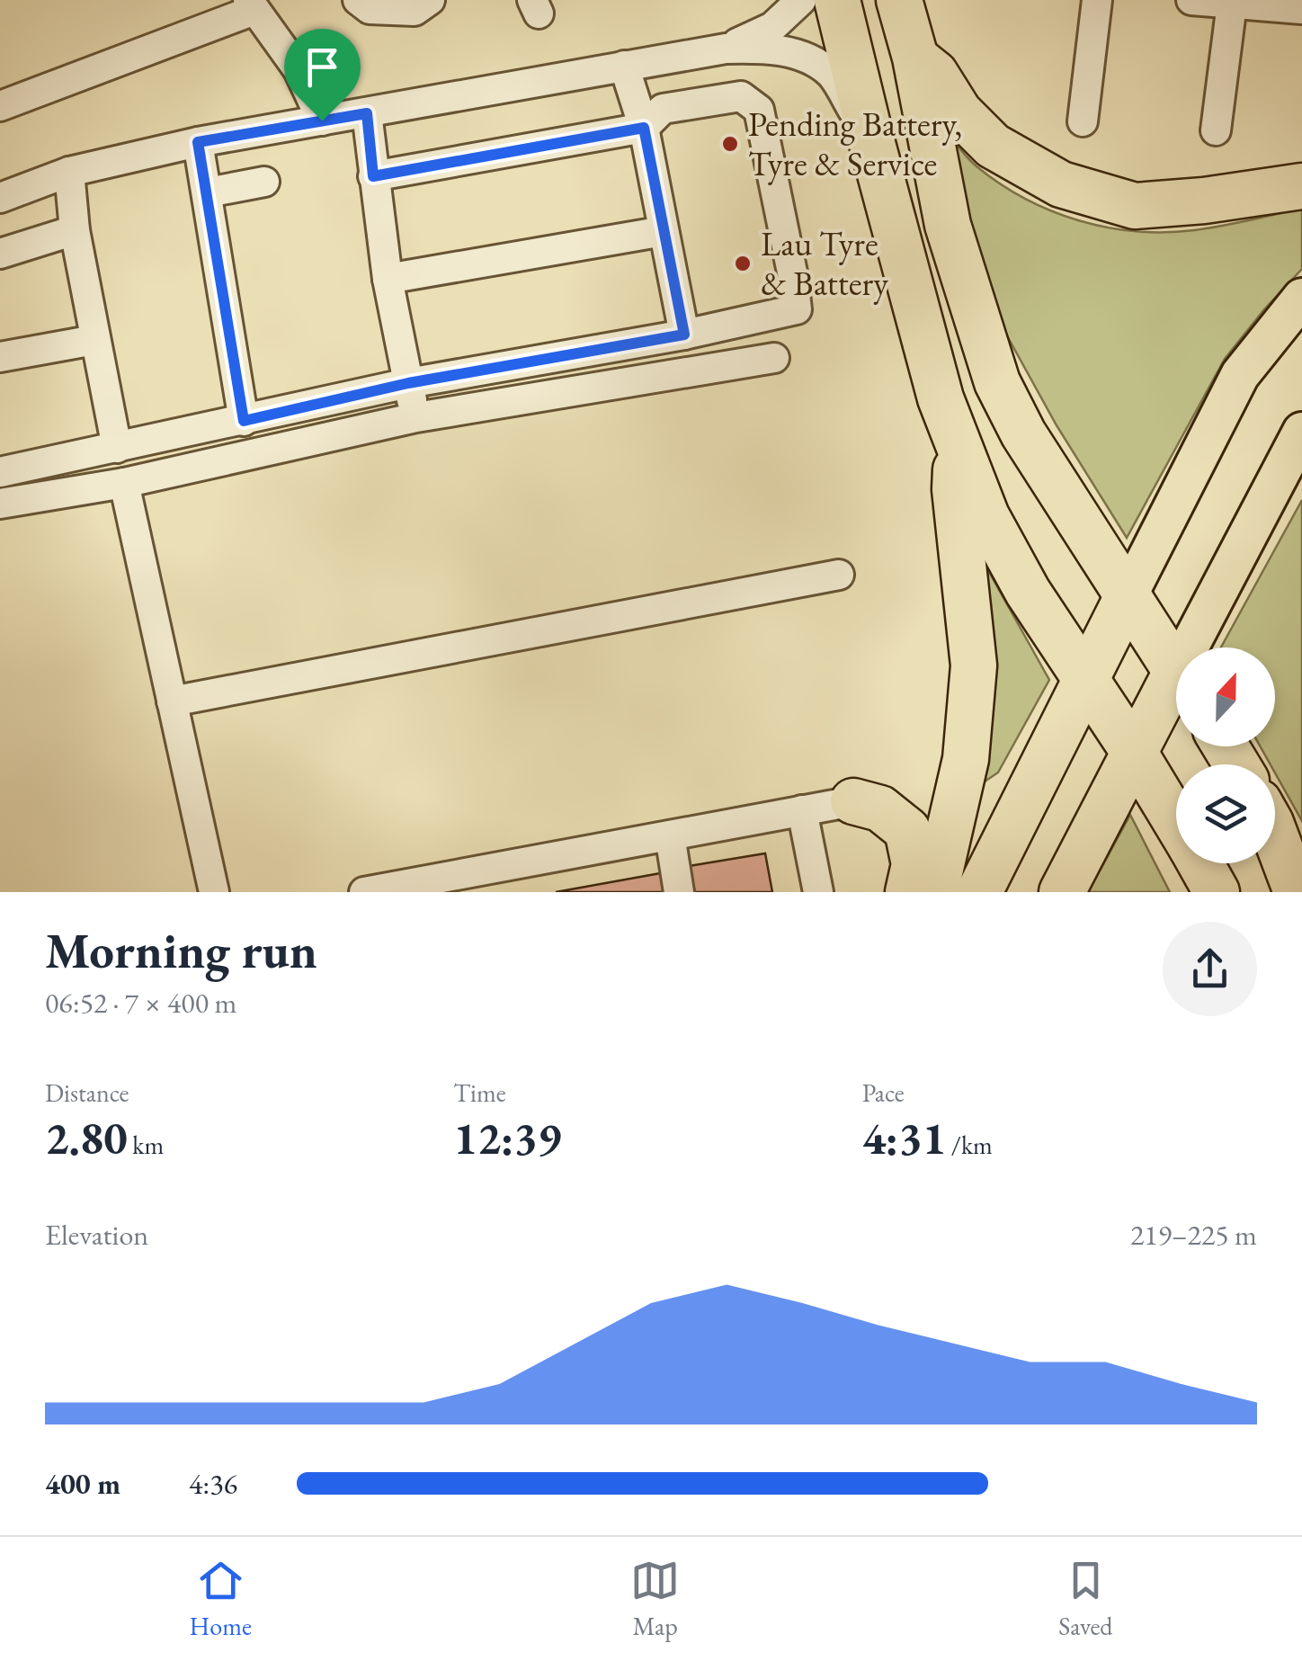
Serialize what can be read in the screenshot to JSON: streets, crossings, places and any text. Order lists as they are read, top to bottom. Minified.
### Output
{"places":["Pending Battery, Tyre & Service","Lau Tyre & Battery"],"north":"top","page":{"heading":["Morning run","06:52 · 7 × 400 m"],"stats":[["Distance","2.80 km"],["Time","12:39"],["Pace","4:31 /km"]],"chart":["Elevation","219–225 m"],"list":[{"name":"400 m","note":"4:36"}],"tabs":["Home","Map","Saved"]}}
